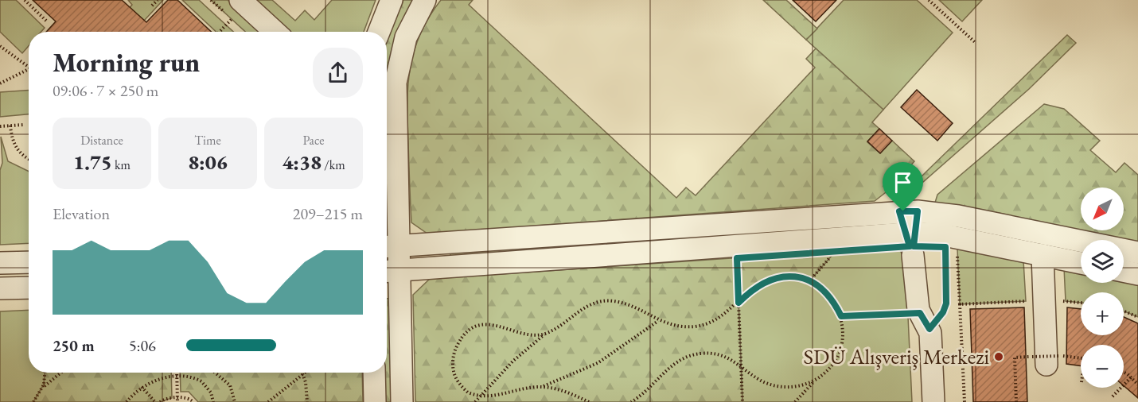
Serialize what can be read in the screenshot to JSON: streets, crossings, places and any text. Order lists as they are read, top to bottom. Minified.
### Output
{"places":["SDÜ Alışveriş Merkezi"],"north":"bottom left","page":{"heading":["Morning run","09:06 · 7 × 250 m"],"stats":[["Distance","1.75 km"],["Time","8:06"],["Pace","4:38 /km"]],"map_buttons":["+","−"],"chart":["Elevation","209–215 m"],"list":[{"name":"250 m","note":"5:06"}]}}
